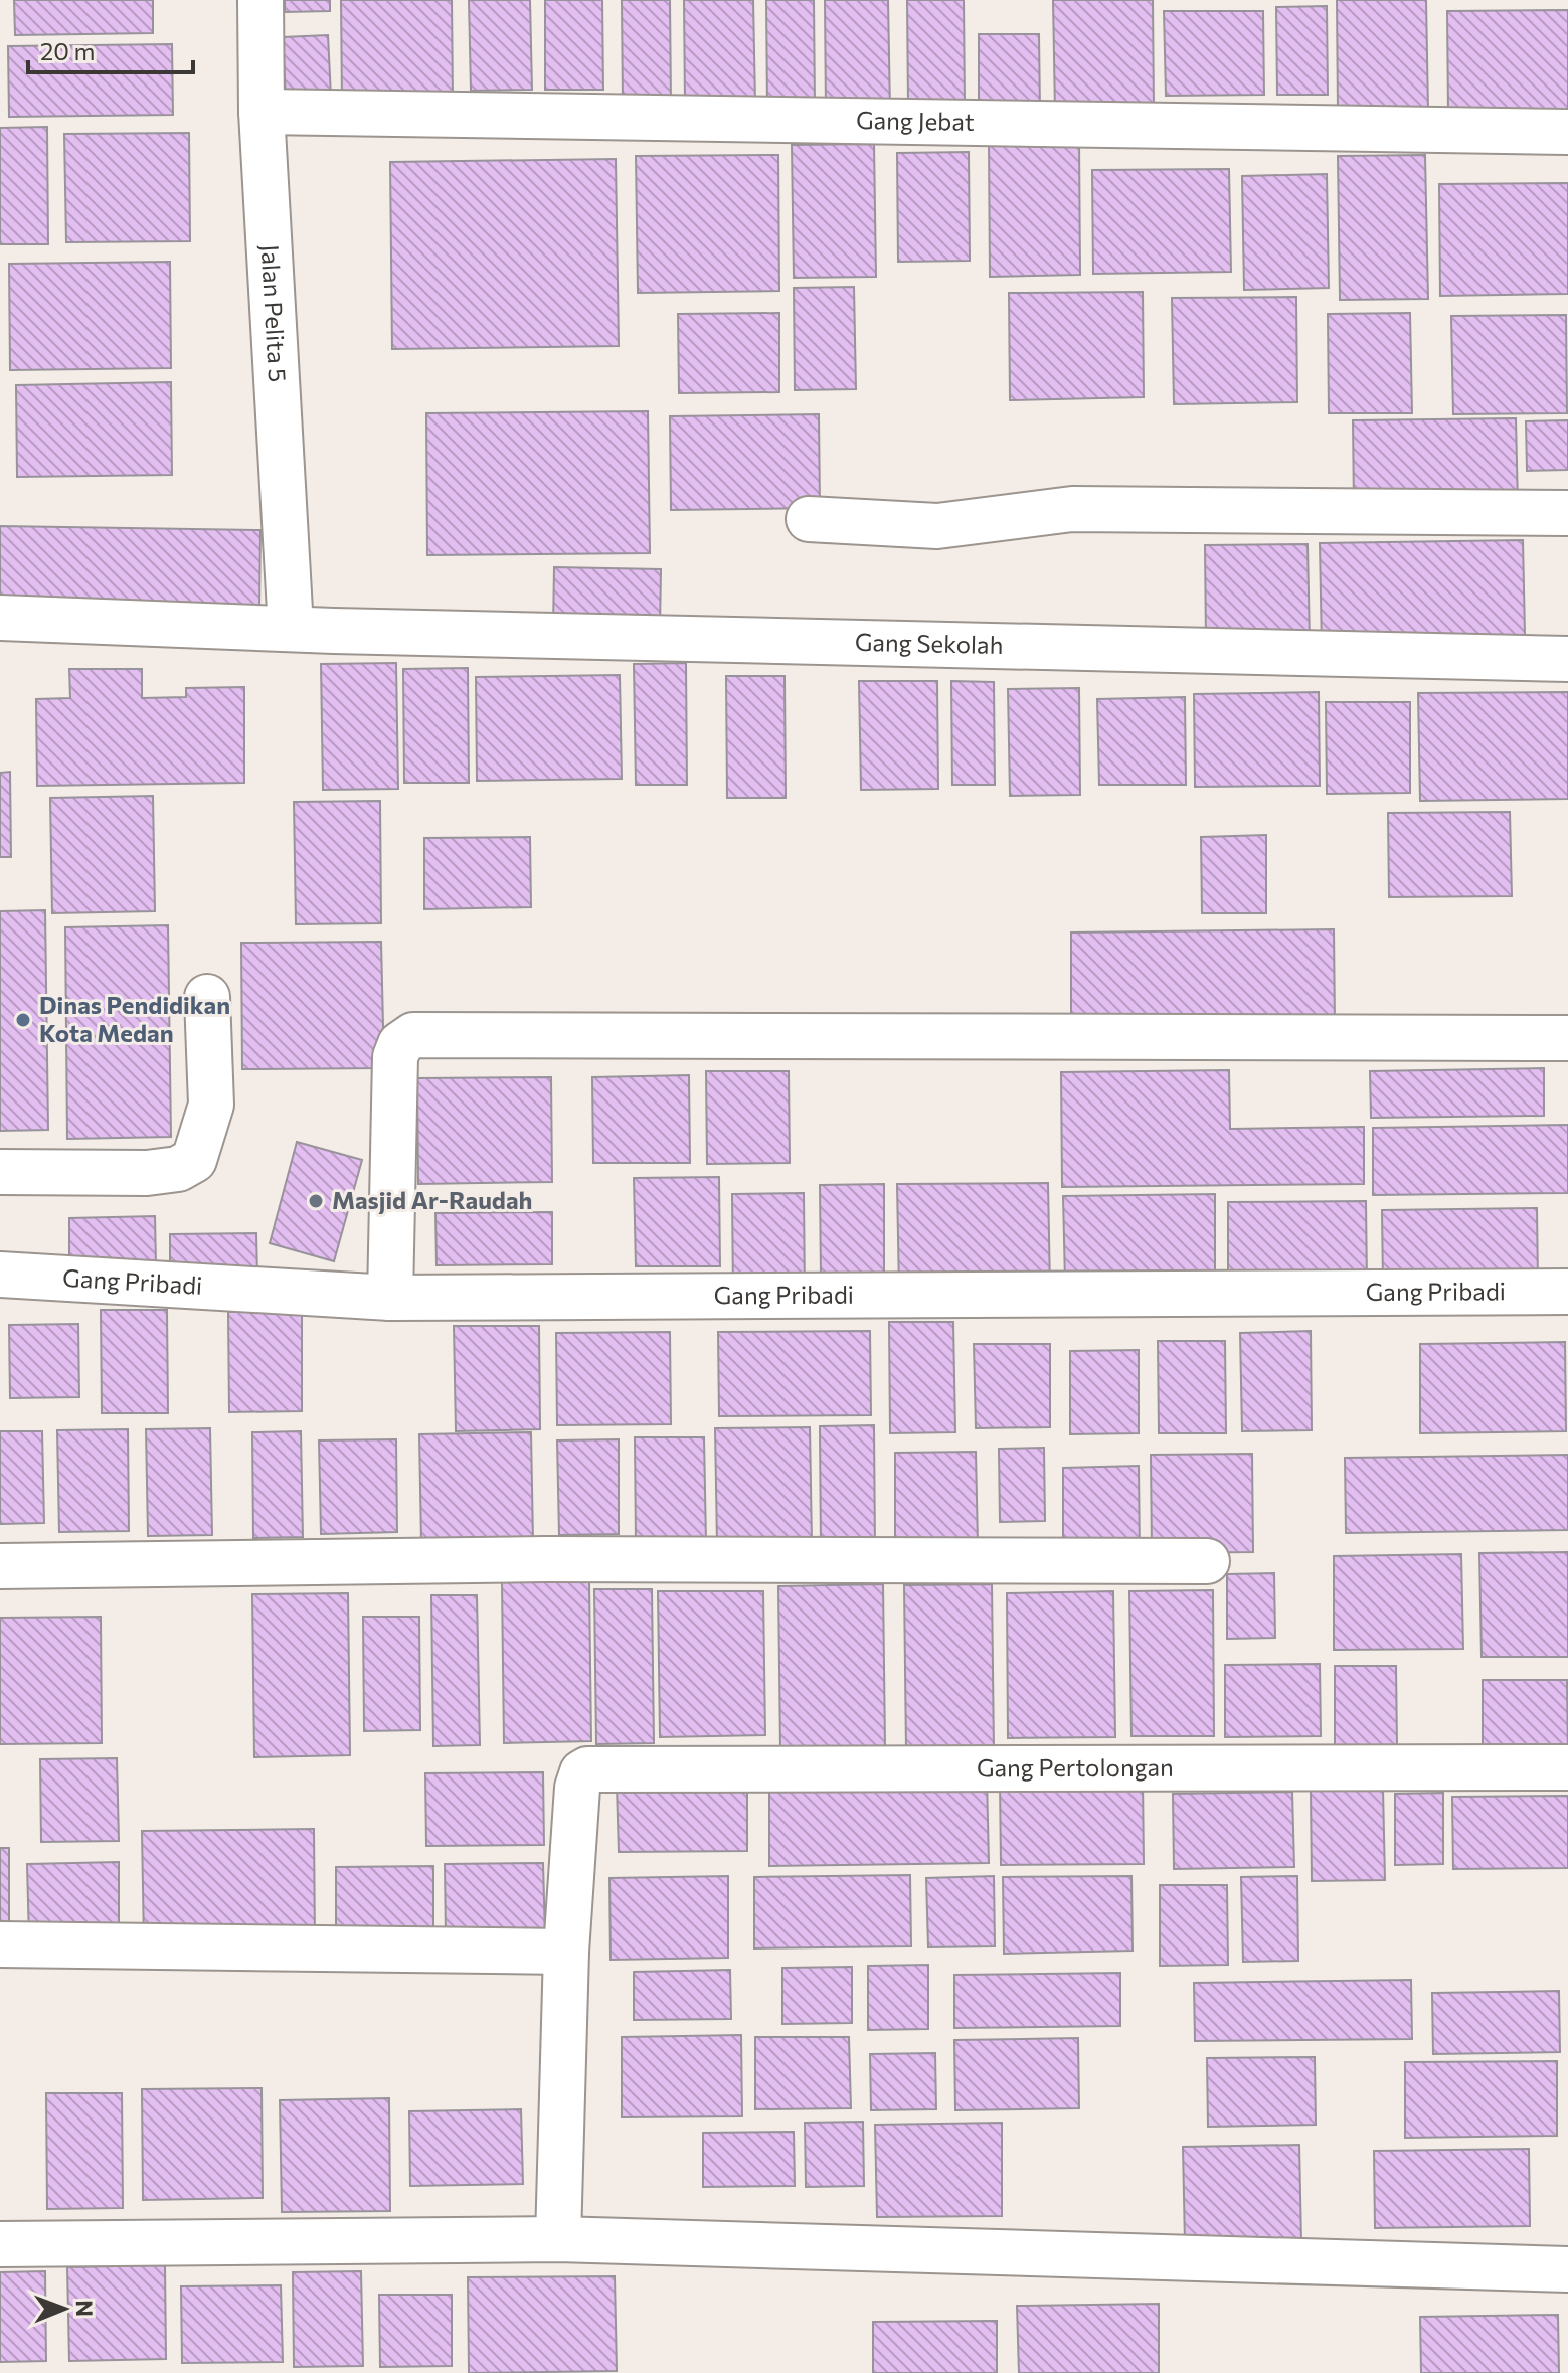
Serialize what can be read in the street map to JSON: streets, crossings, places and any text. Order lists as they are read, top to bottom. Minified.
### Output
{"streets":{"street":["Gang Jebat","Jalan Pelita 5","Gang Sekolah","Gang Pribadi","Gang Pertolongan"]},"crossings":[["Gang Jebat","Jalan Pelita 5"],["Jalan Pelita 5","Gang Sekolah"]],"places":["Dinas Pendidikan Kota Medan","Masjid Ar-Raudah"],"scale_bar":"20 m","north":"right"}
